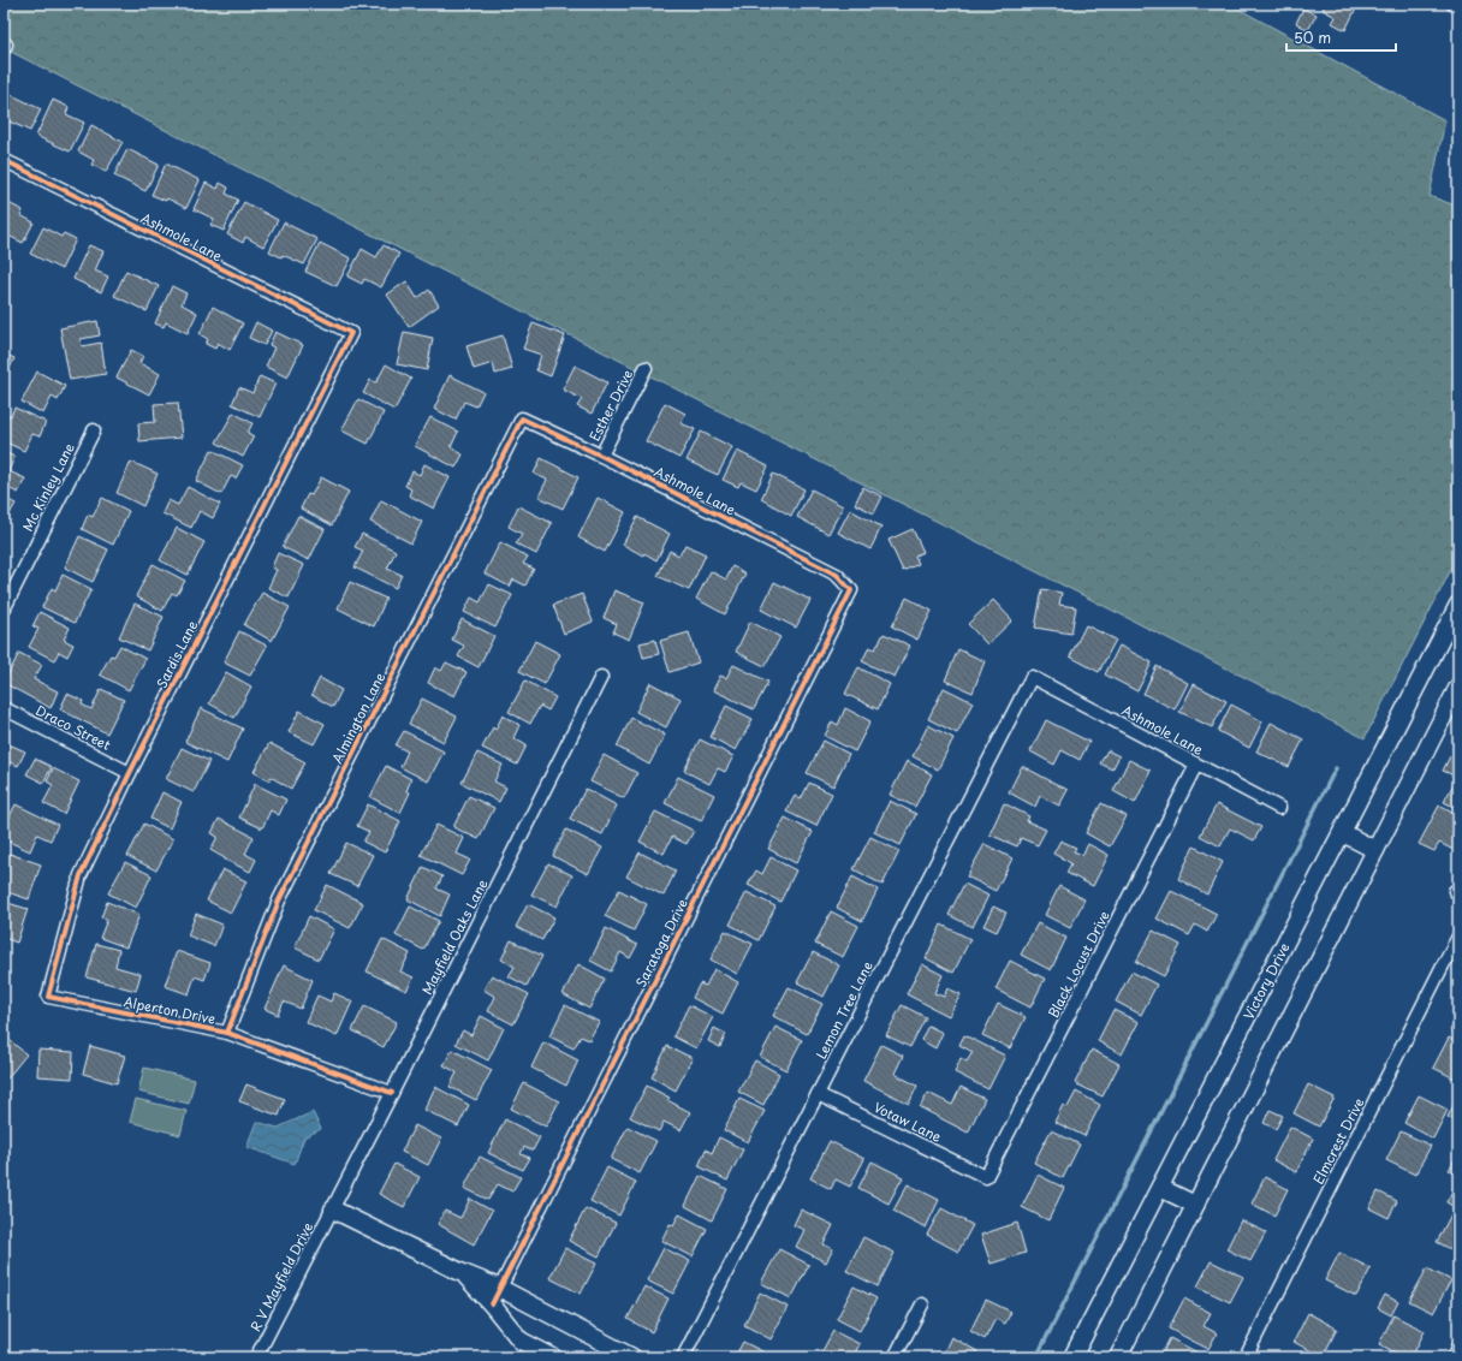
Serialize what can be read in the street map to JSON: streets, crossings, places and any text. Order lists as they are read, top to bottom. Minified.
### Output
{"streets":{"main road":["Victory Drive"],"street":["Ashmole Lane","Esther Drive","Mc Kinley Lane","Sardis Lane","Almington Lane","Draco Street","Mayfield Oaks Lane","Saratoga Drive","Black Locust Drive","Alperton Drive","Lemon Tree Lane","Votaw Lane","Elmcrest Drive","R V Mayfield Drive"]},"crossings":[["Ashmole Lane","Esther Drive"],["Ashmole Lane","Sardis Lane"],["Ashmole Lane","Almington Lane"],["Ashmole Lane","Saratoga Drive"],["Ashmole Lane","Black Locust Drive"],["Ashmole Lane","Lemon Tree Lane"],["Sardis Lane","Draco Street"],["Sardis Lane","Alperton Drive"],["Almington Lane","Alperton Drive"],["Mayfield Oaks Lane","Alperton Drive"],["Mayfield Oaks Lane","R V Mayfield Drive"],["Black Locust Drive","Votaw Lane"],["Lemon Tree Lane","Votaw Lane"]],"scale_bar":"50 m"}
